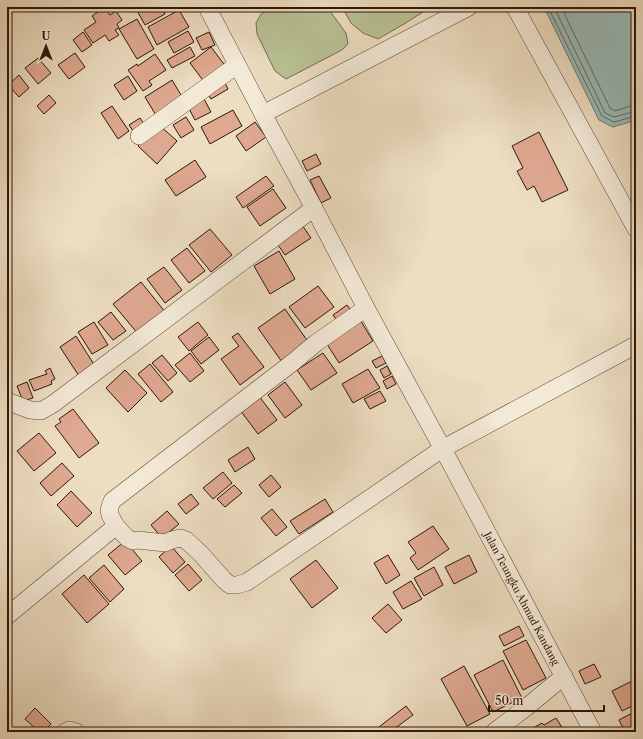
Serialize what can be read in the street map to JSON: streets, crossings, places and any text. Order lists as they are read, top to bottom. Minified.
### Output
{"streets":{"street":["Jalan Teungku Ahmad Kandang"]},"scale_bar":"50 m","north":"top"}
